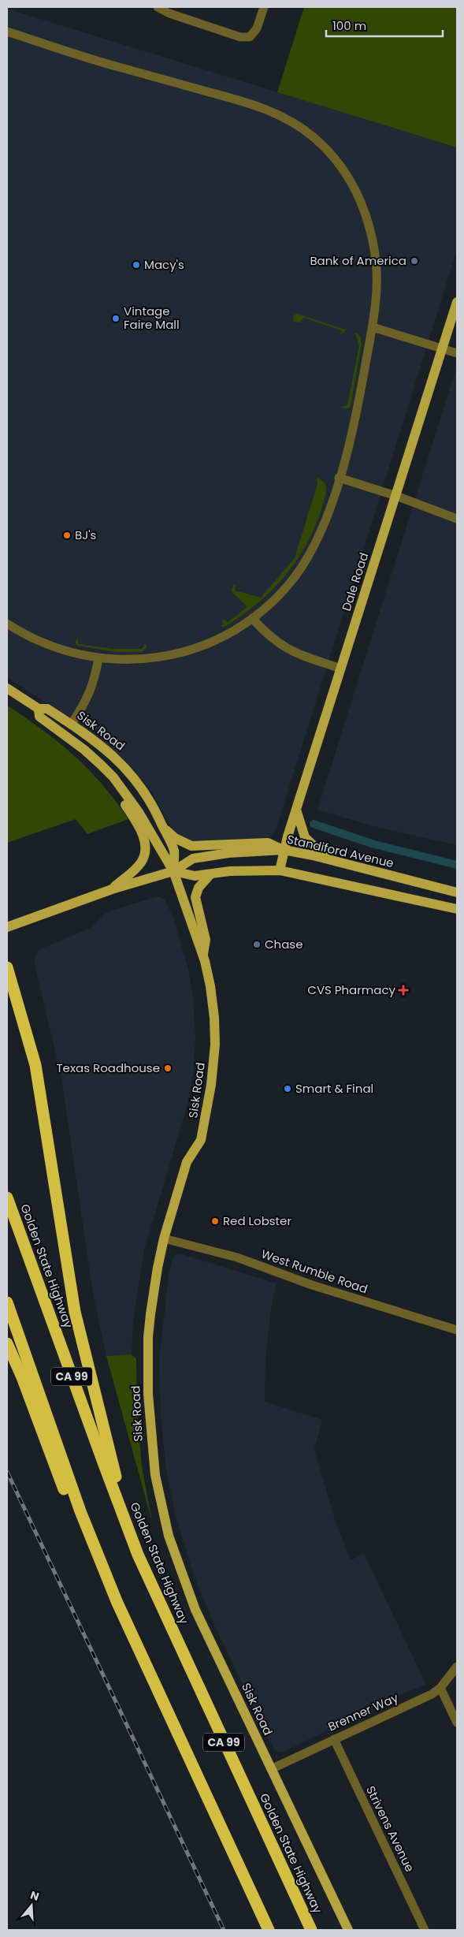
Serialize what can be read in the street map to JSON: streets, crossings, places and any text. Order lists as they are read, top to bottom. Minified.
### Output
{"streets":{"highway":["Golden State Highway","CA 99"],"main road":["Dale Road","Sisk Road","Standiford Avenue"],"street":["West Rumble Road","Brenner Way","Strivens Avenue"]},"crossings":[["Dale Road","Standiford Avenue"],["Sisk Road","Standiford Avenue"],["Sisk Road","West Rumble Road"],["Sisk Road","Brenner Way"],["Brenner Way","Strivens Avenue"]],"places":{"other":["Bank of America","Macy's","Vintage Faire Mall","BJ's","Chase","Texas Roadhouse","Smart & Final","Red Lobster"],"health":["CVS Pharmacy"]},"scale_bar":"100 m","north":"top"}
